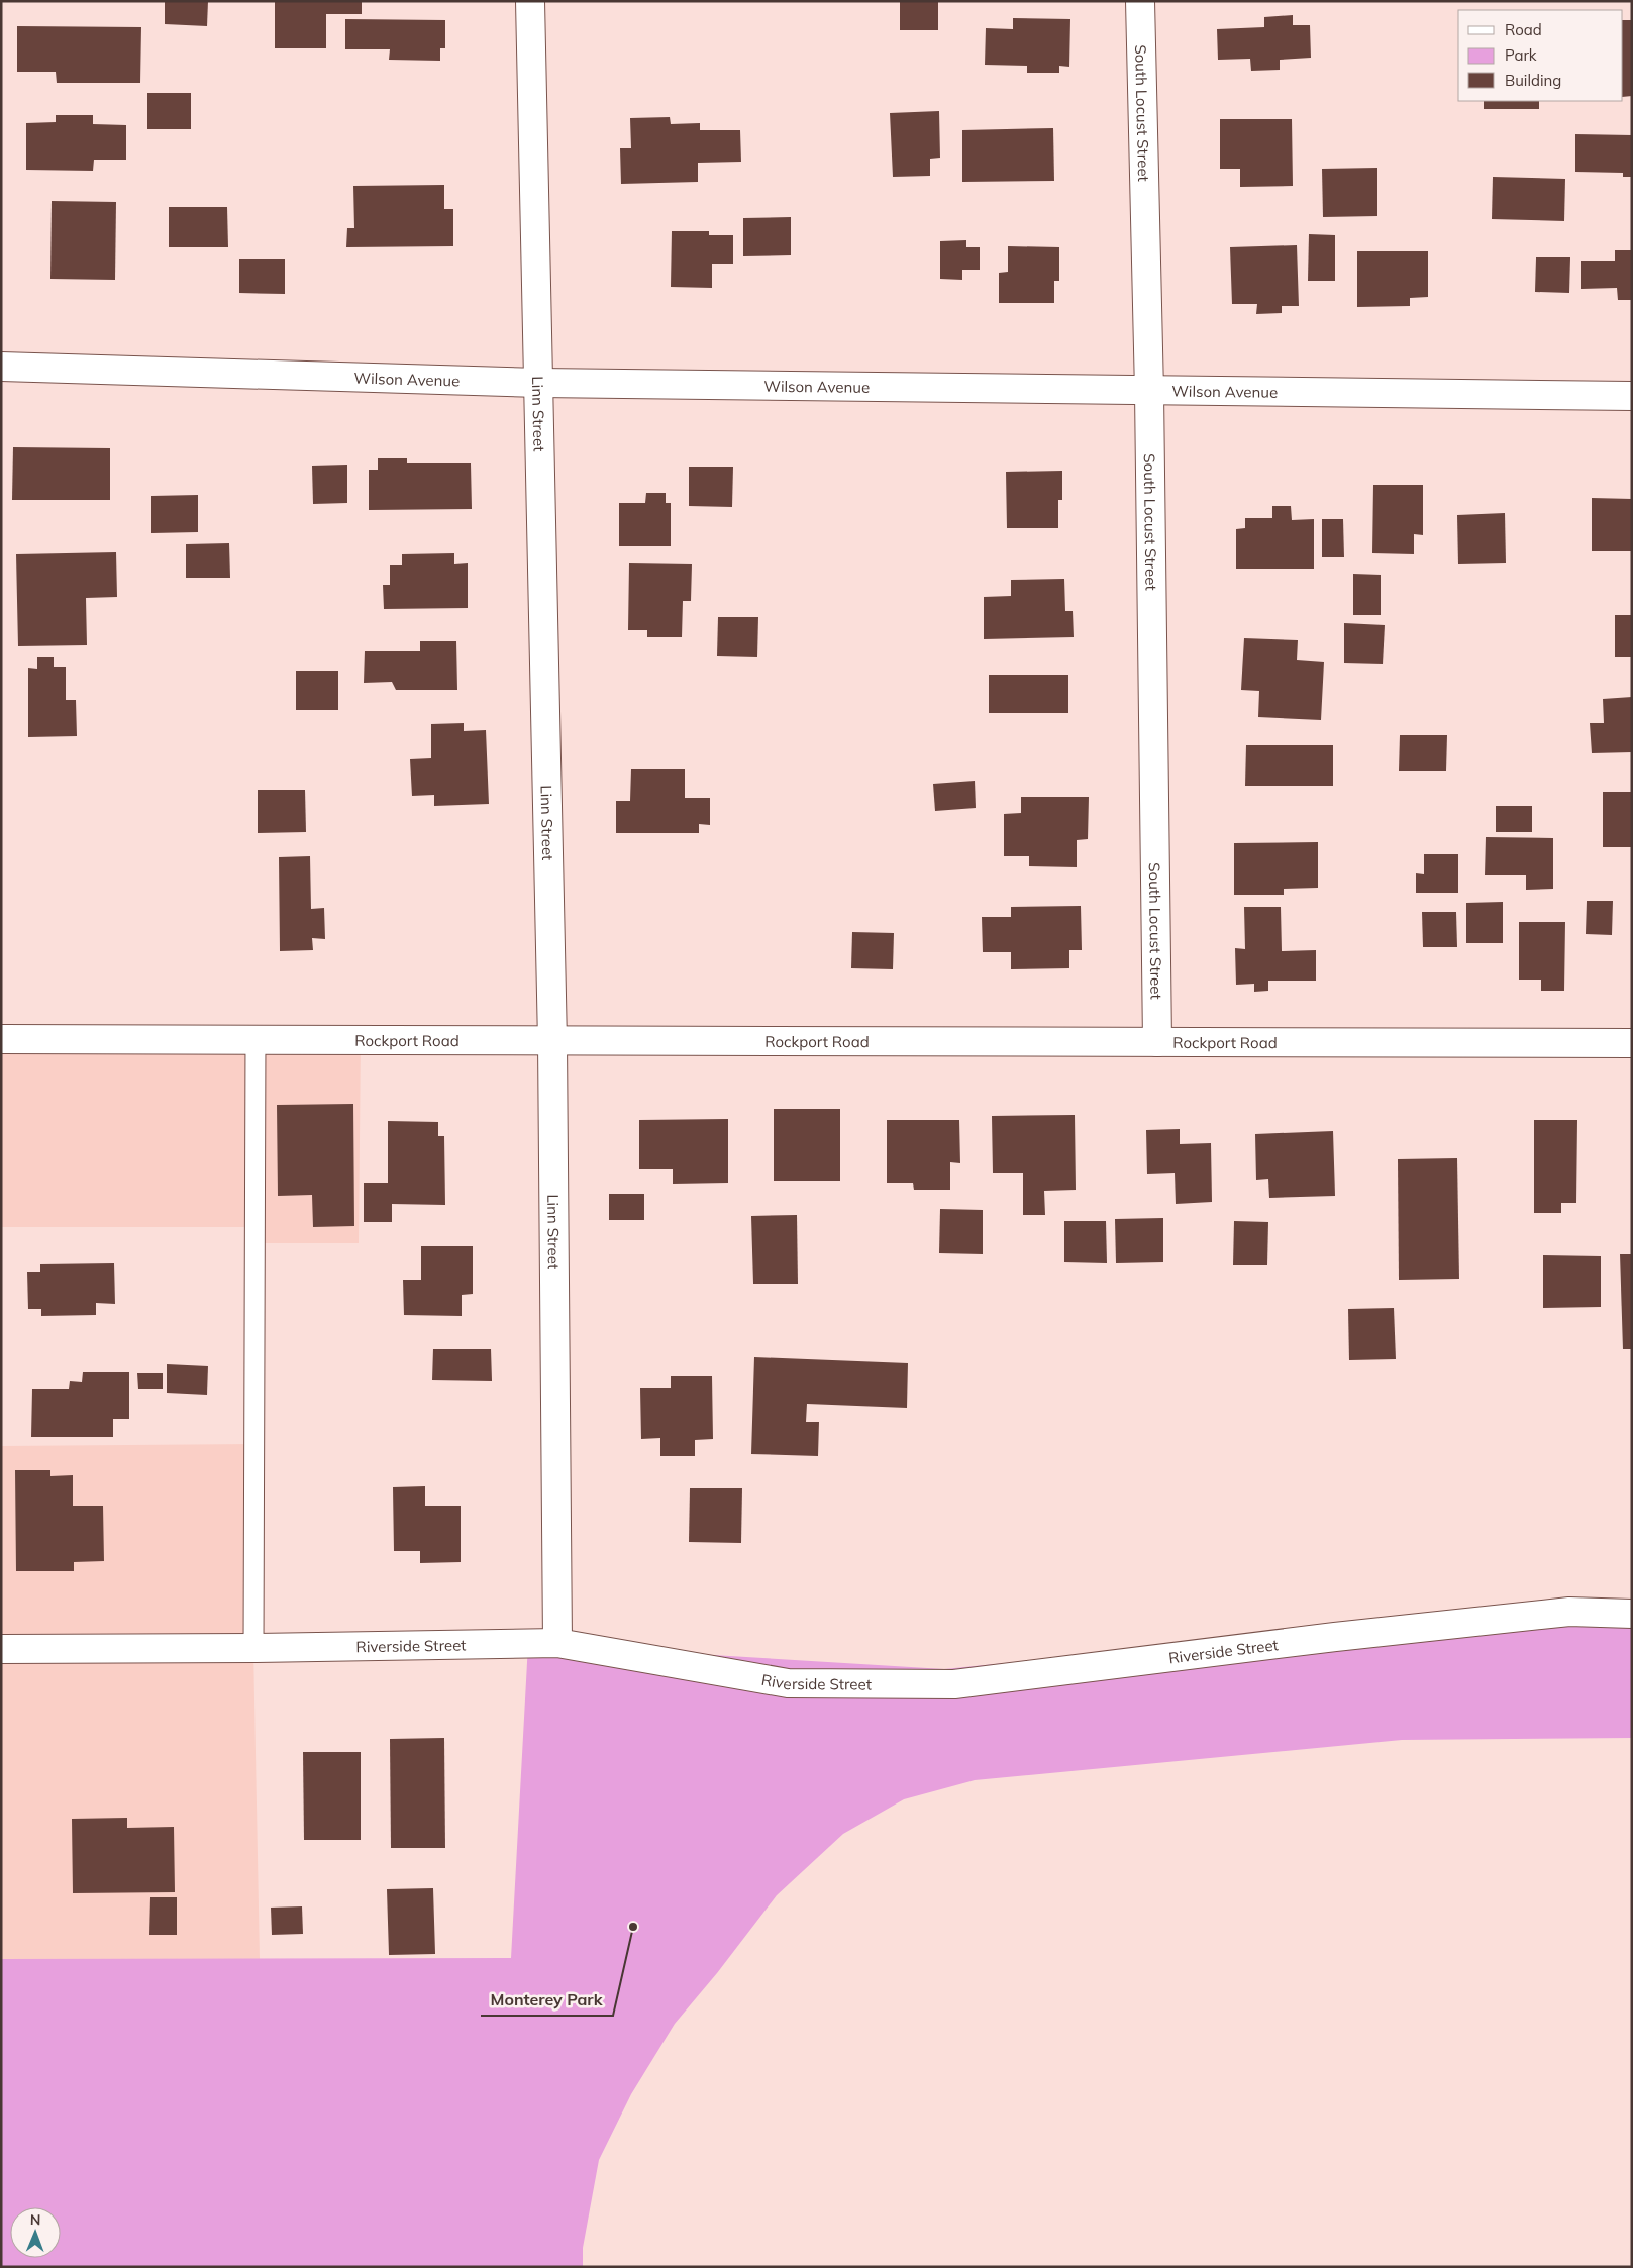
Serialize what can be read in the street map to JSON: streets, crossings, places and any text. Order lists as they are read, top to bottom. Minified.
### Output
{"streets":{"street":["South Locust Street","Wilson Avenue","Linn Street","Rockport Road","Riverside Street"]},"crossings":[["South Locust Street","Wilson Avenue"],["South Locust Street","Rockport Road"],["Wilson Avenue","Linn Street"],["Linn Street","Rockport Road"],["Linn Street","Riverside Street"]],"places":["Monterey Park"],"legend":["Road","Park","Building"],"north":"top"}
